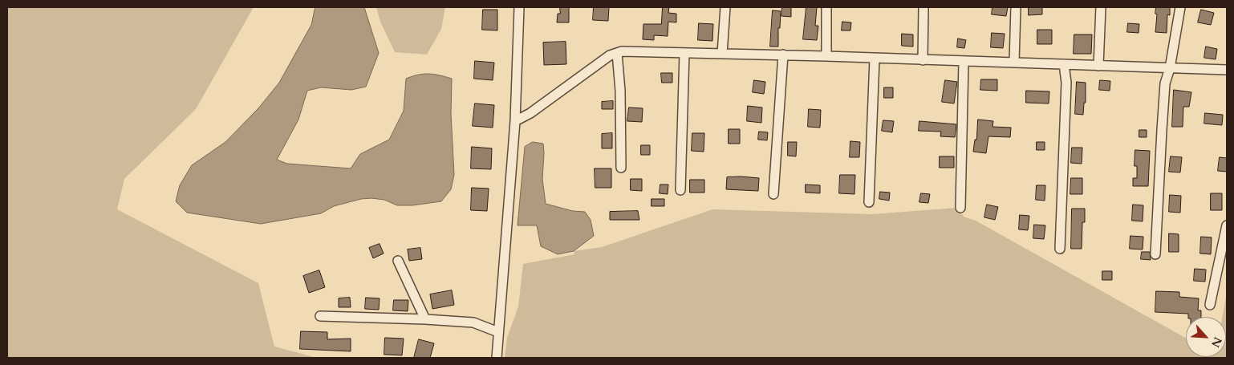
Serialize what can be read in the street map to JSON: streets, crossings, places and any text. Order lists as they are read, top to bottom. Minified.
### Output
{"north":"bottom right"}
